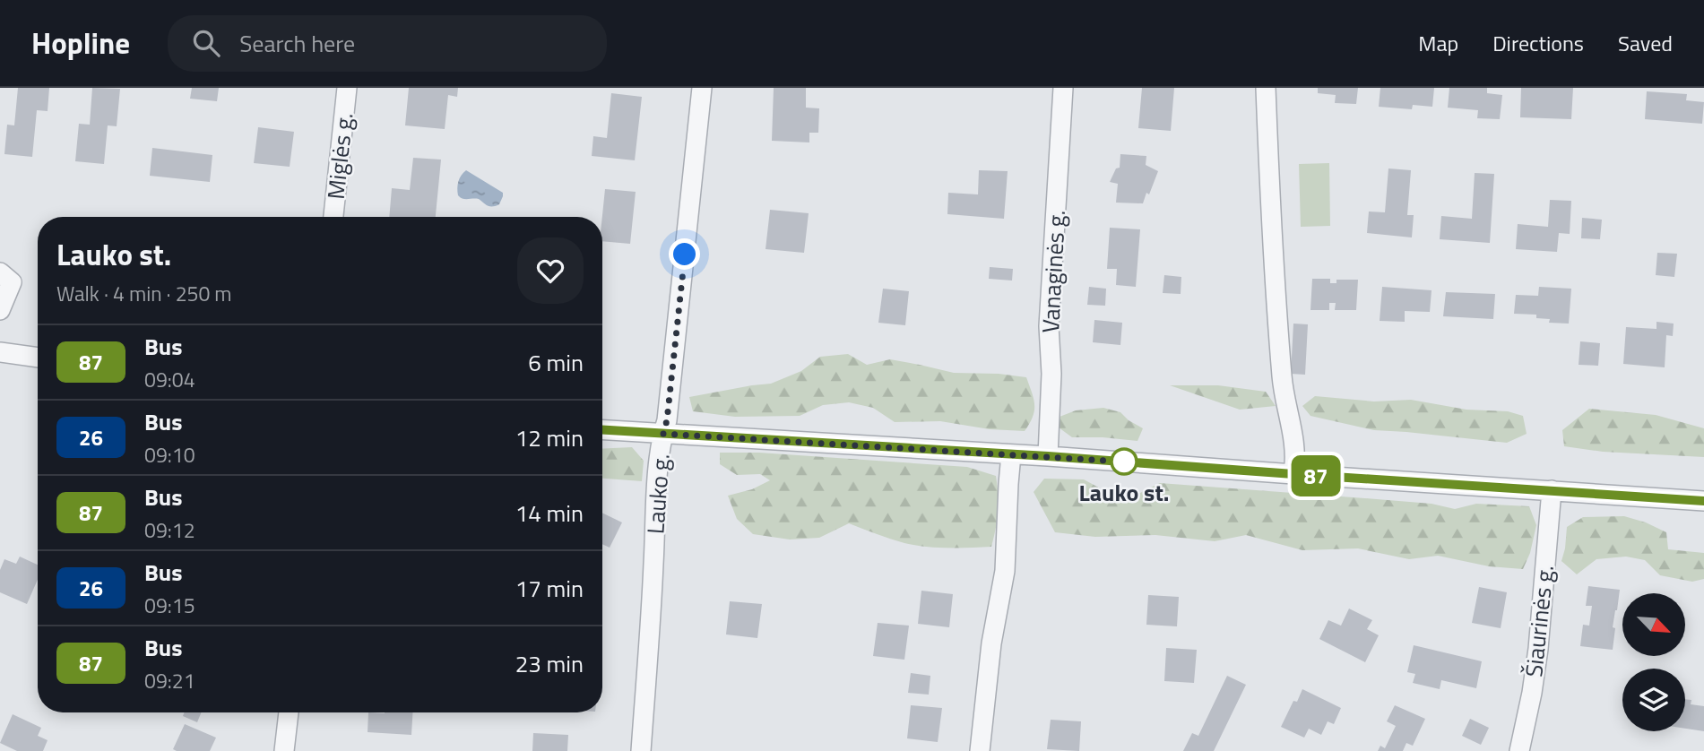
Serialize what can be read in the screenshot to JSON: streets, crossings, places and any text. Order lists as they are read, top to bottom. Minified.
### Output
{"streets":{"street":["Miglės g.","Vanaginės g.","Lauko g.","Šiaurinės g."]},"places":["Lauko st."],"lines":["bus line 87"],"north":"bottom right","page":{"header":"Hopline","search":"Search here","nav":["Map","Directions","Saved"],"on_map":"87","heading":["Lauko st.","Walk · 4 min · 250 m"],"list":[{"mark":"87","name":"Bus","note":"09:04","value":"6 min"},{"mark":"26","name":"Bus","note":"09:10","value":"12 min"},{"mark":"87","name":"Bus","note":"09:12","value":"14 min"},{"mark":"26","name":"Bus","note":"09:15","value":"17 min"},{"mark":"87","name":"Bus","note":"09:21","value":"23 min"}]}}
